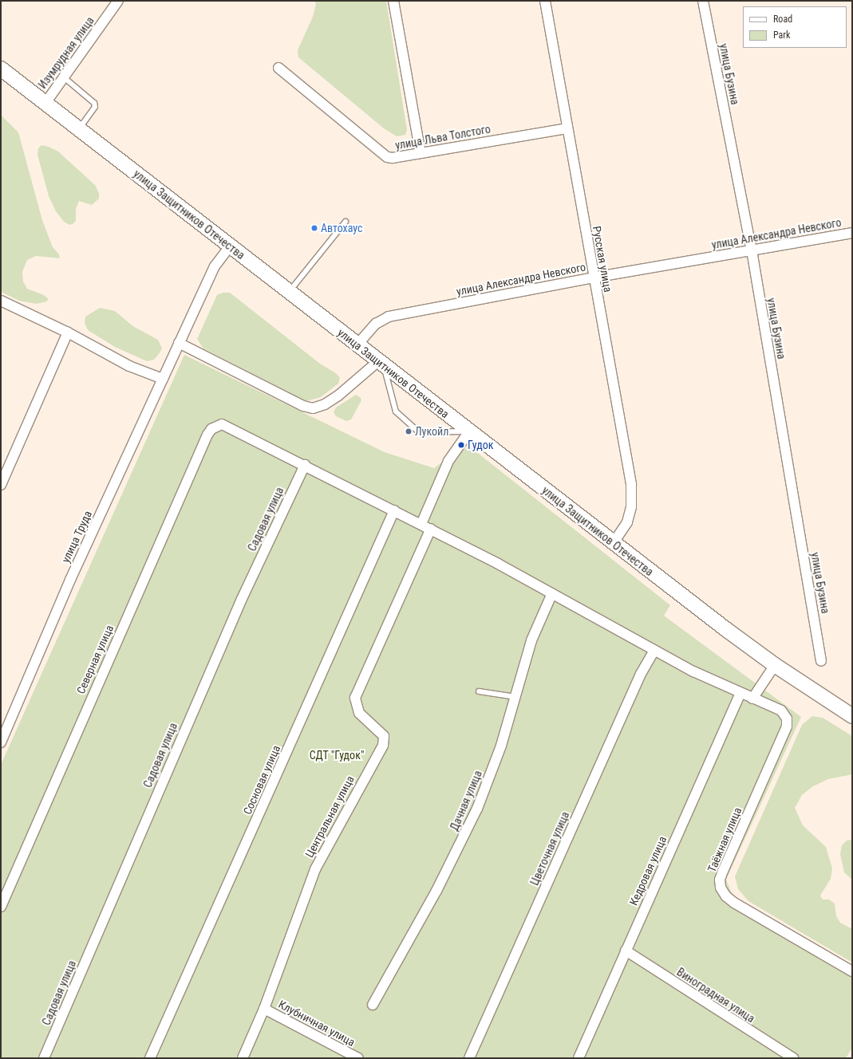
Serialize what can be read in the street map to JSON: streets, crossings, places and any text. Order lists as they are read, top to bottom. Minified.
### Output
{"streets":{"main road":["улица Защитников Отечества"],"street":["Изумрудная улица","улица Бузина","улица Льва Толстого","улица Александра Невского","Русская улица","Садовая улица","улица Труда","Северная улица","Сосновая улица","Дачная улица","Центральная улица","Таёжная улица","Цветочная улица","Кедровая улица","Виноградная улица","Клубничная улица"]},"crossings":[["Изумрудная улица","улица Защитников Отечества"],["улица Бузина","улица Александра Невского"],["улица Льва Толстого","Русская улица"],["улица Защитников Отечества","улица Александра Невского"],["улица Защитников Отечества","Русская улица"],["улица Защитников Отечества","улица Труда"],["улица Александра Невского","Русская улица"],["Садовая улица","Северная улица"],["Центральная улица","Клубничная улица"],["Кедровая улица","Виноградная улица"]],"parks":["СДТ \"Гудок\""],"places":["Автохаус","Лукойл","Гудок"],"legend":["Road","Park"]}
